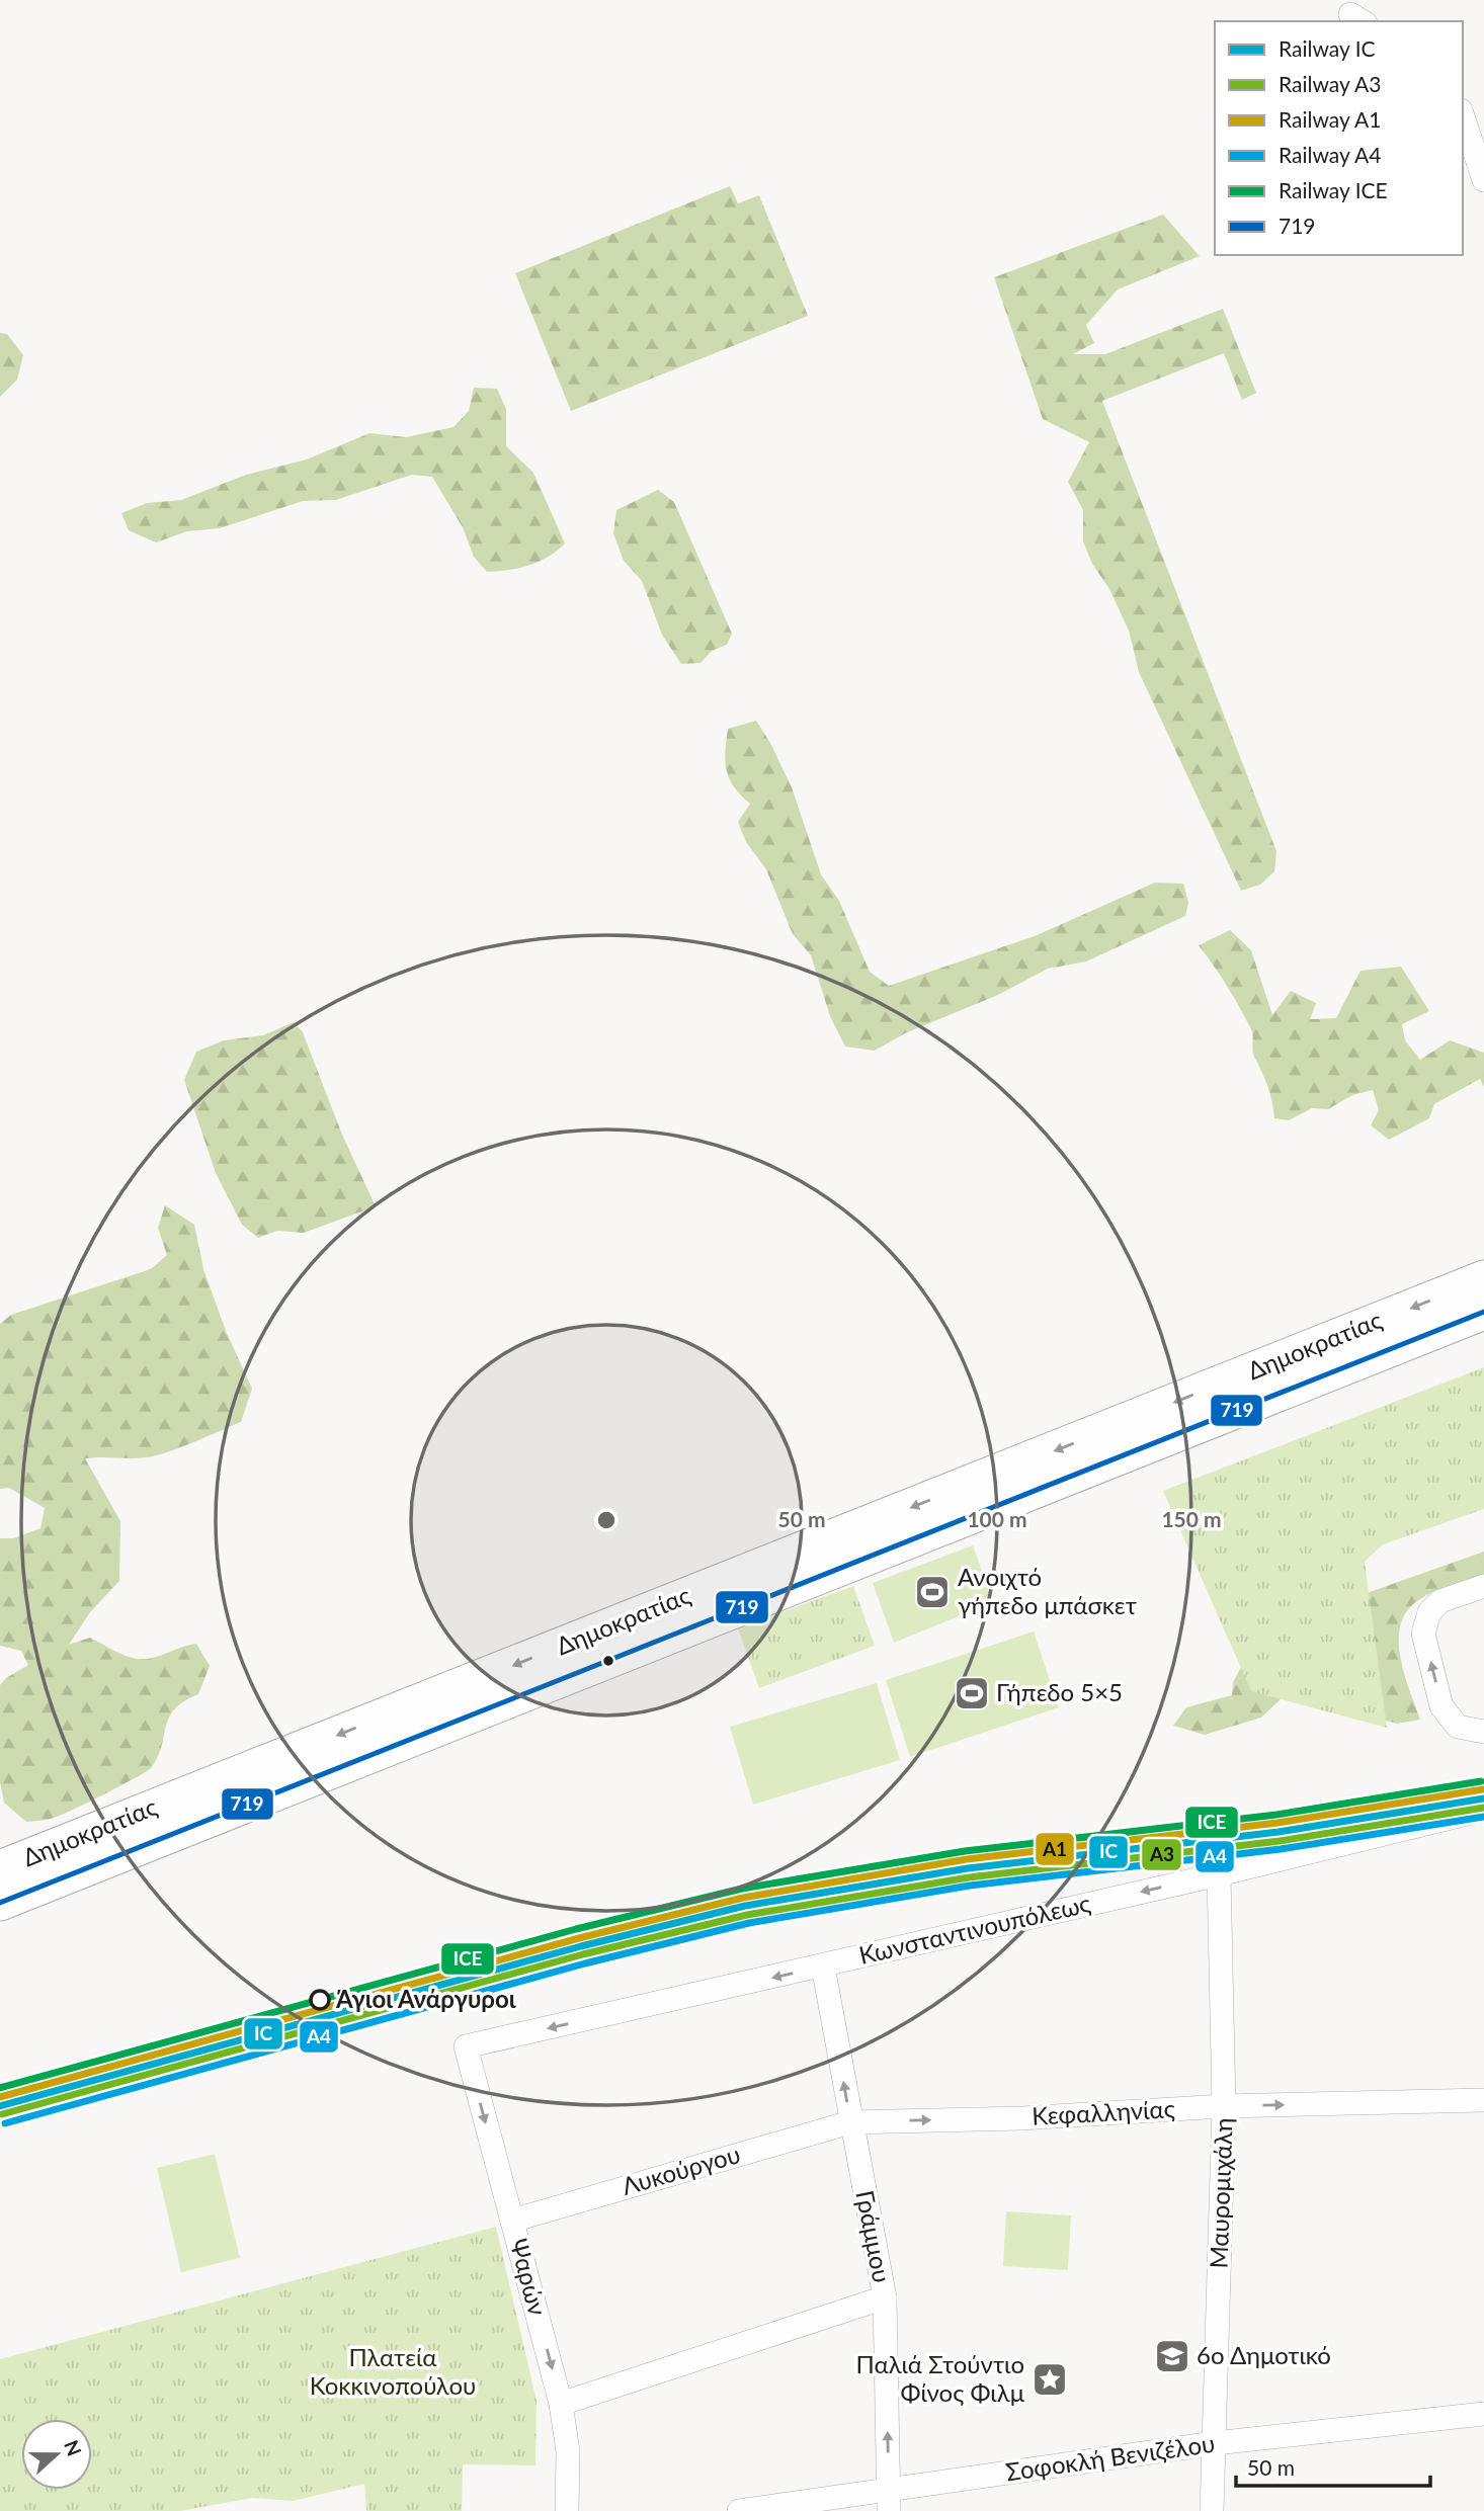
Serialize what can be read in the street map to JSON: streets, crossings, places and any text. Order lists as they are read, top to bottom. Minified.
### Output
{"streets":{"main road":["Δημοκρατίας"],"street":["Κωνσταντινουπόλεως","Κεφαλληνίας","Λυκούργου","Μαυρομιχάλη","Γράμμου","Ψαρών","Σοφοκλή Βενιζέλου"]},"crossings":[["Κωνσταντινουπόλεως","Μαυρομιχάλη"],["Κωνσταντινουπόλεως","Γράμμου"],["Κωνσταντινουπόλεως","Ψαρών"],["Κεφαλληνίας","Λυκούργου"],["Κεφαλληνίας","Μαυρομιχάλη"],["Κεφαλληνίας","Γράμμου"],["Λυκούργου","Γράμμου"],["Λυκούργου","Ψαρών"],["Μαυρομιχάλη","Σοφοκλή Βενιζέλου"],["Γράμμου","Σοφοκλή Βενιζέλου"]],"one_way":["Κωνσταντινουπόλεως","Κεφαλληνίας","Γράμμου","Ψαρών"],"parks":["Πλατεία Κοκκινοπούλου"],"places":{"sports":["Ανοιχτό γήπεδο μπάσκετ","Γήπεδο 5×5"],"other":["Άγιοι Ανάργυροι"],"school or university":["6ο Δημοτικό"],"place":["Παλιά Στούντιο Φίνος Φιλμ"]},"lines":["transit line 719","rail line ICE","rail line A1","rail line IC","rail line A3","rail line A4"],"legend":["Railway IC","Railway A3","Railway A1","Railway A4","Railway ICE","719"],"scale_bar":"50 m","north":"right","rings":["50 m","100 m","150 m"]}
